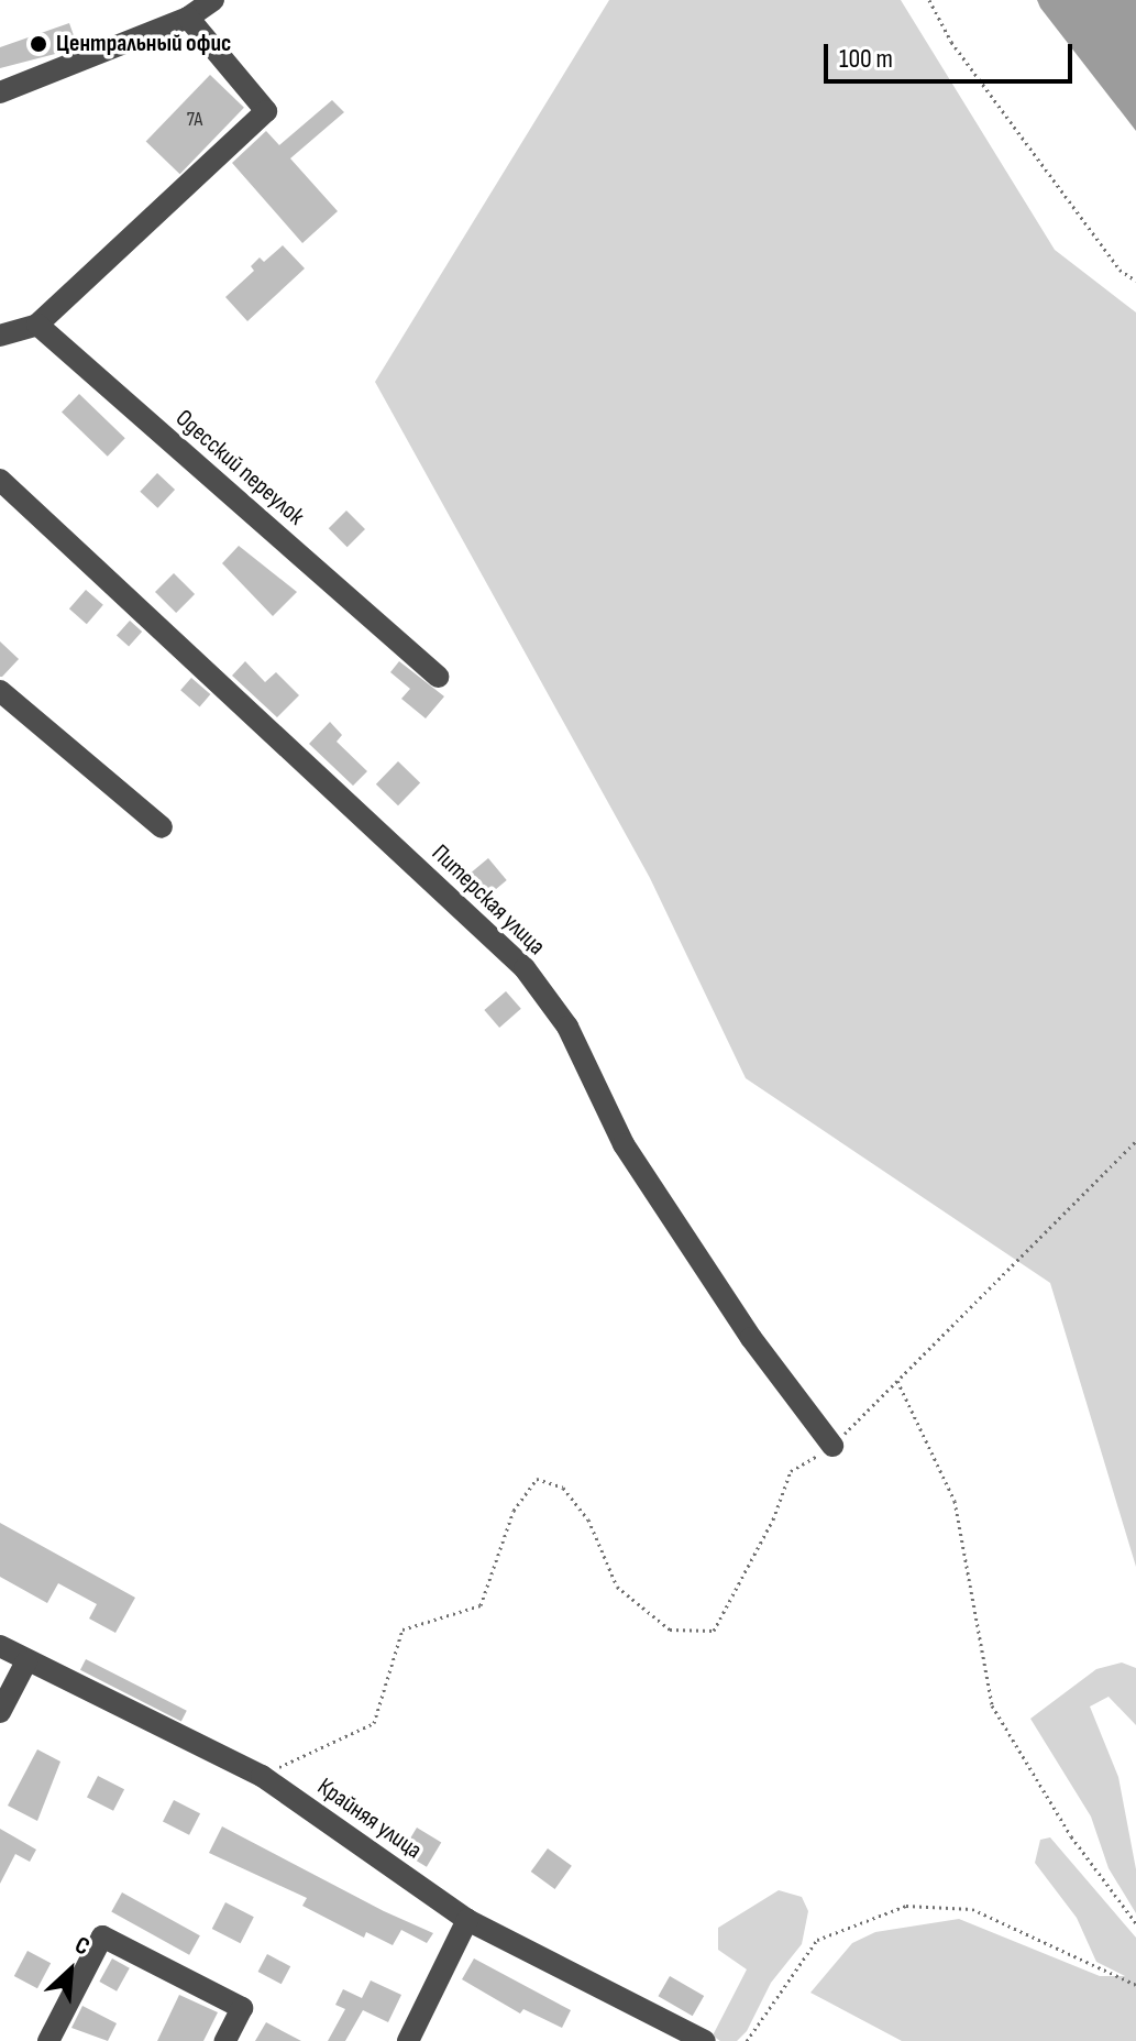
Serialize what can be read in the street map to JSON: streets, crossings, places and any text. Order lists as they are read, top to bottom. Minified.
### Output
{"streets":{"street":["Одесский переулок","Питерская улица","Крайняя улица"]},"places":["Центральный офис"],"house_numbers":["7А"],"scale_bar":"100 m","north":"top right"}
